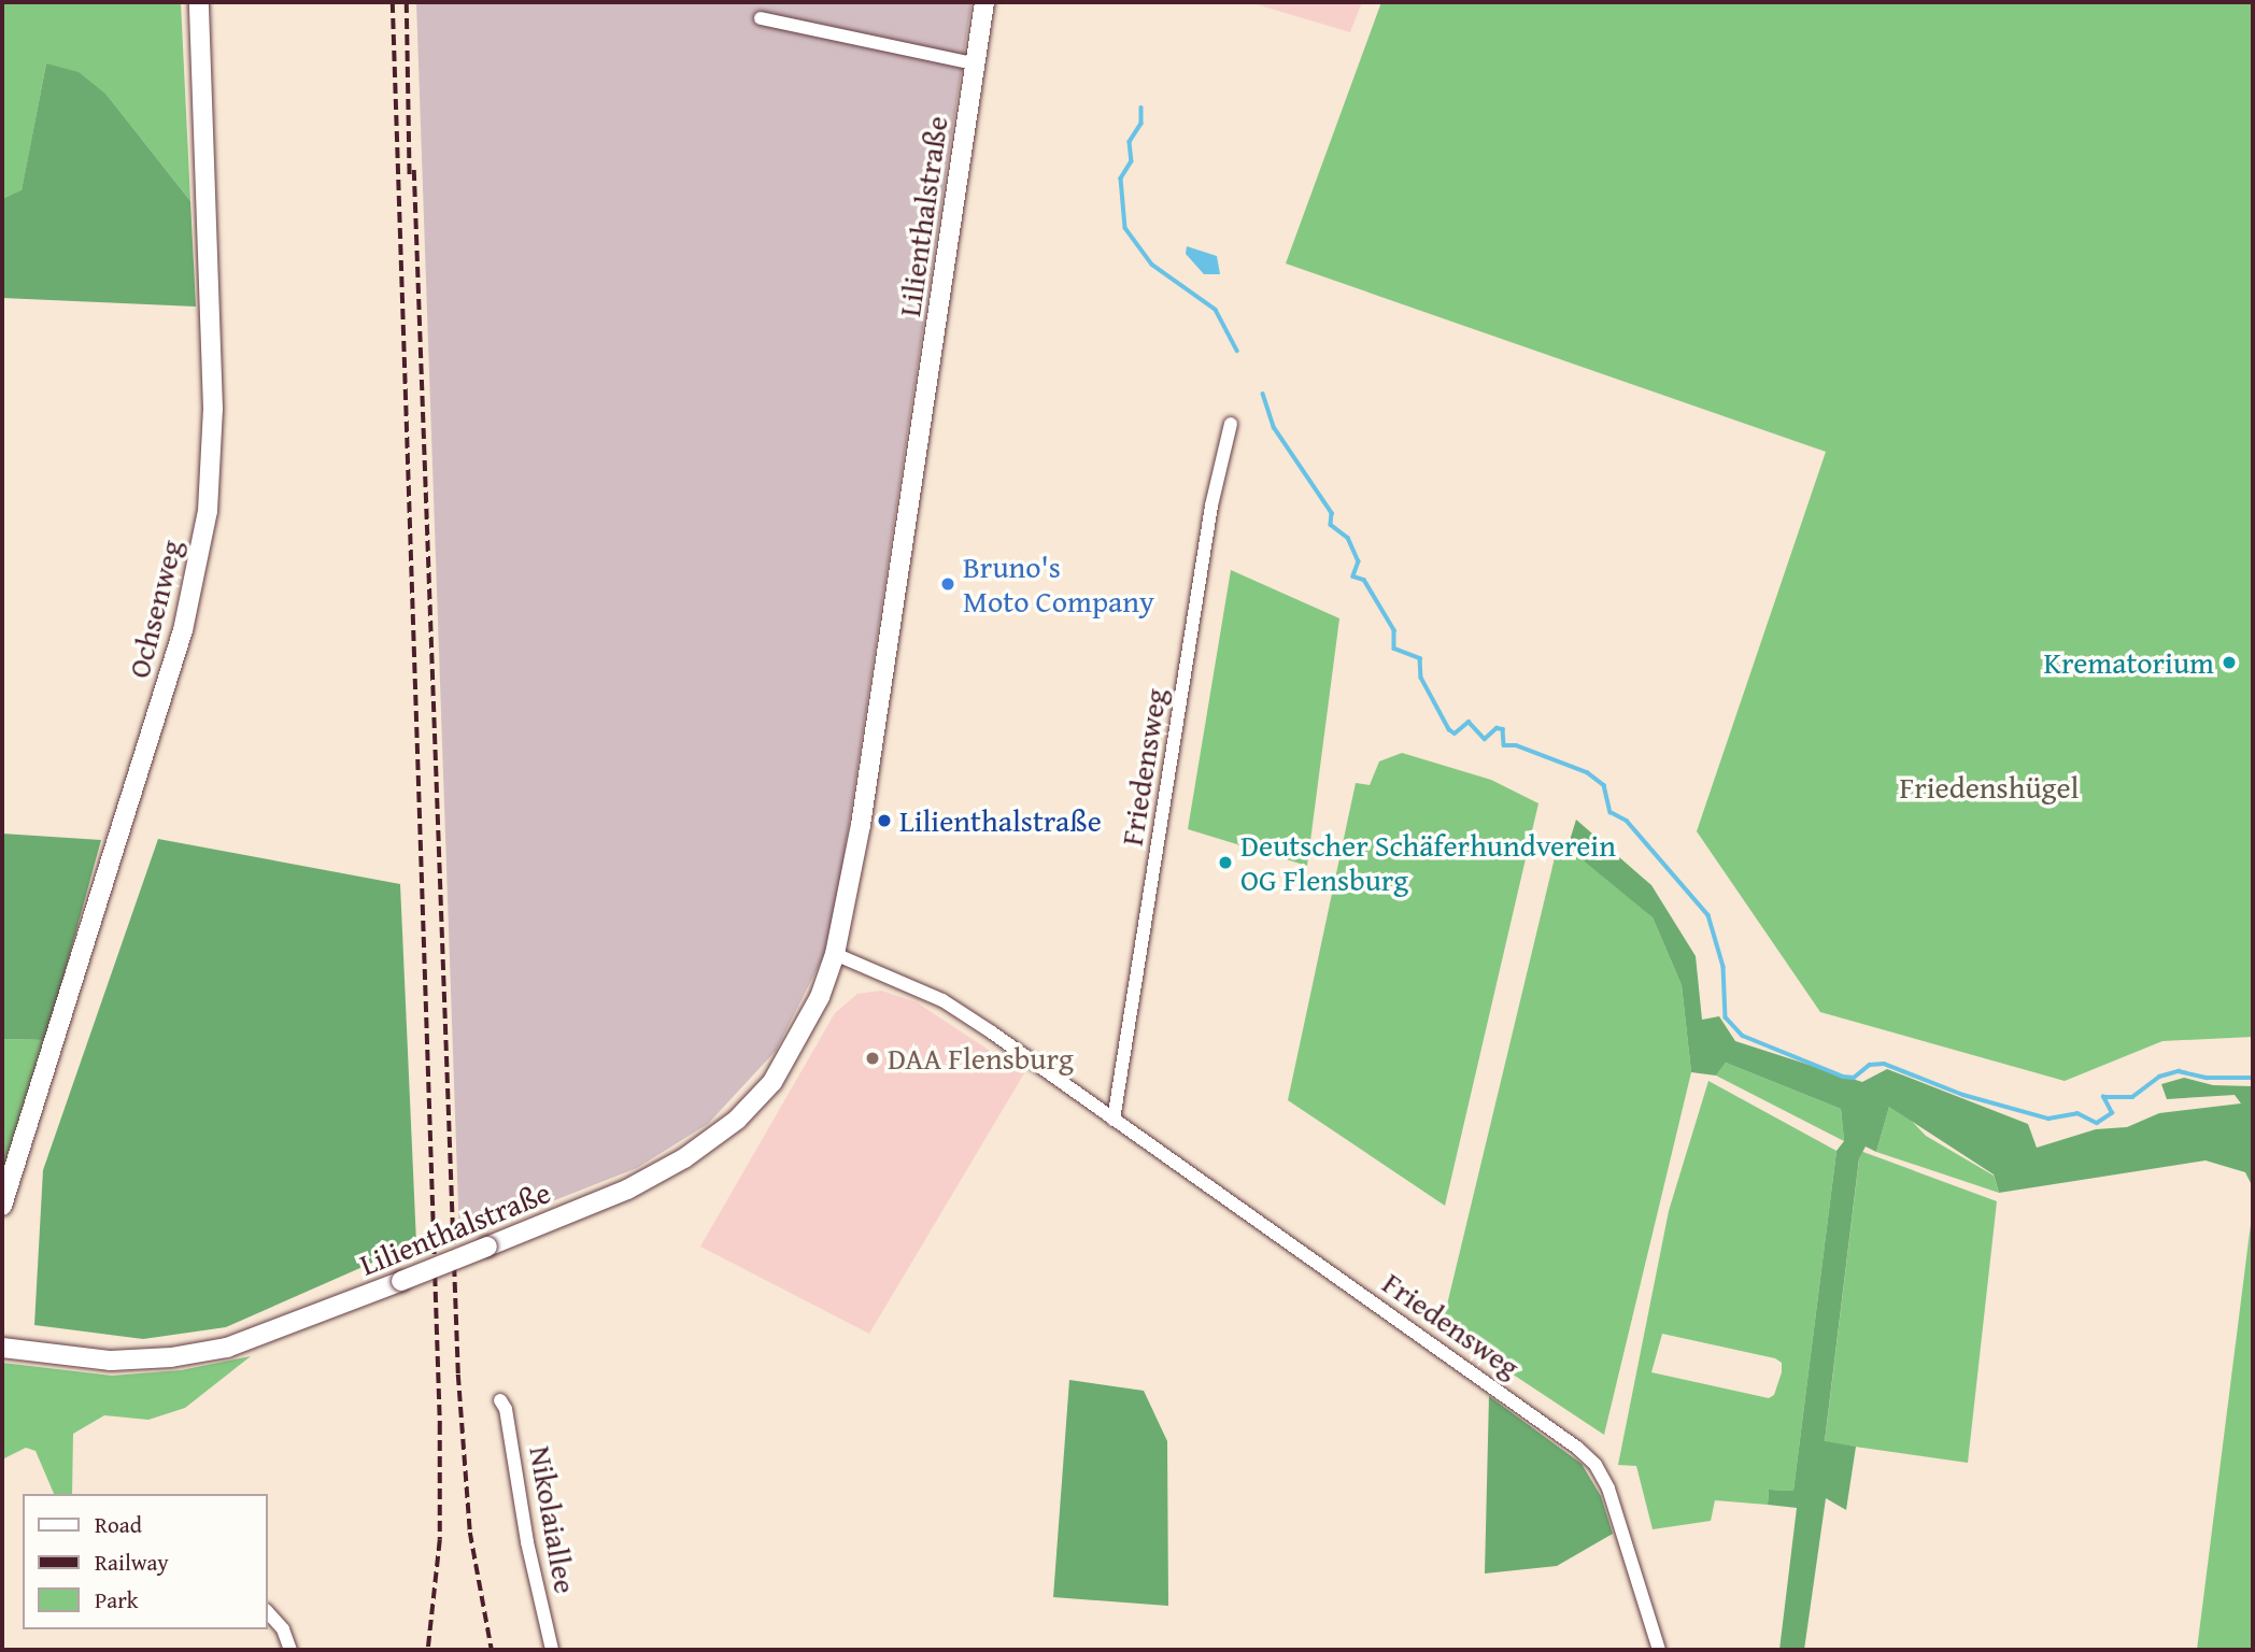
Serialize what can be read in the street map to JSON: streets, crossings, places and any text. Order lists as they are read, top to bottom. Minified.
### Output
{"streets":{"street":["Lilienthalstraße","Ochsenweg","Friedensweg","Nikolaiallee"]},"crossings":[["Lilienthalstraße","Friedensweg"]],"parks":["Friedenshügel"],"places":["Bruno's Moto Company","Krematorium","Lilienthalstraße","Deutscher Schäferhundverein OG Flensburg","DAA Flensburg"],"legend":["Road","Railway","Park"]}
